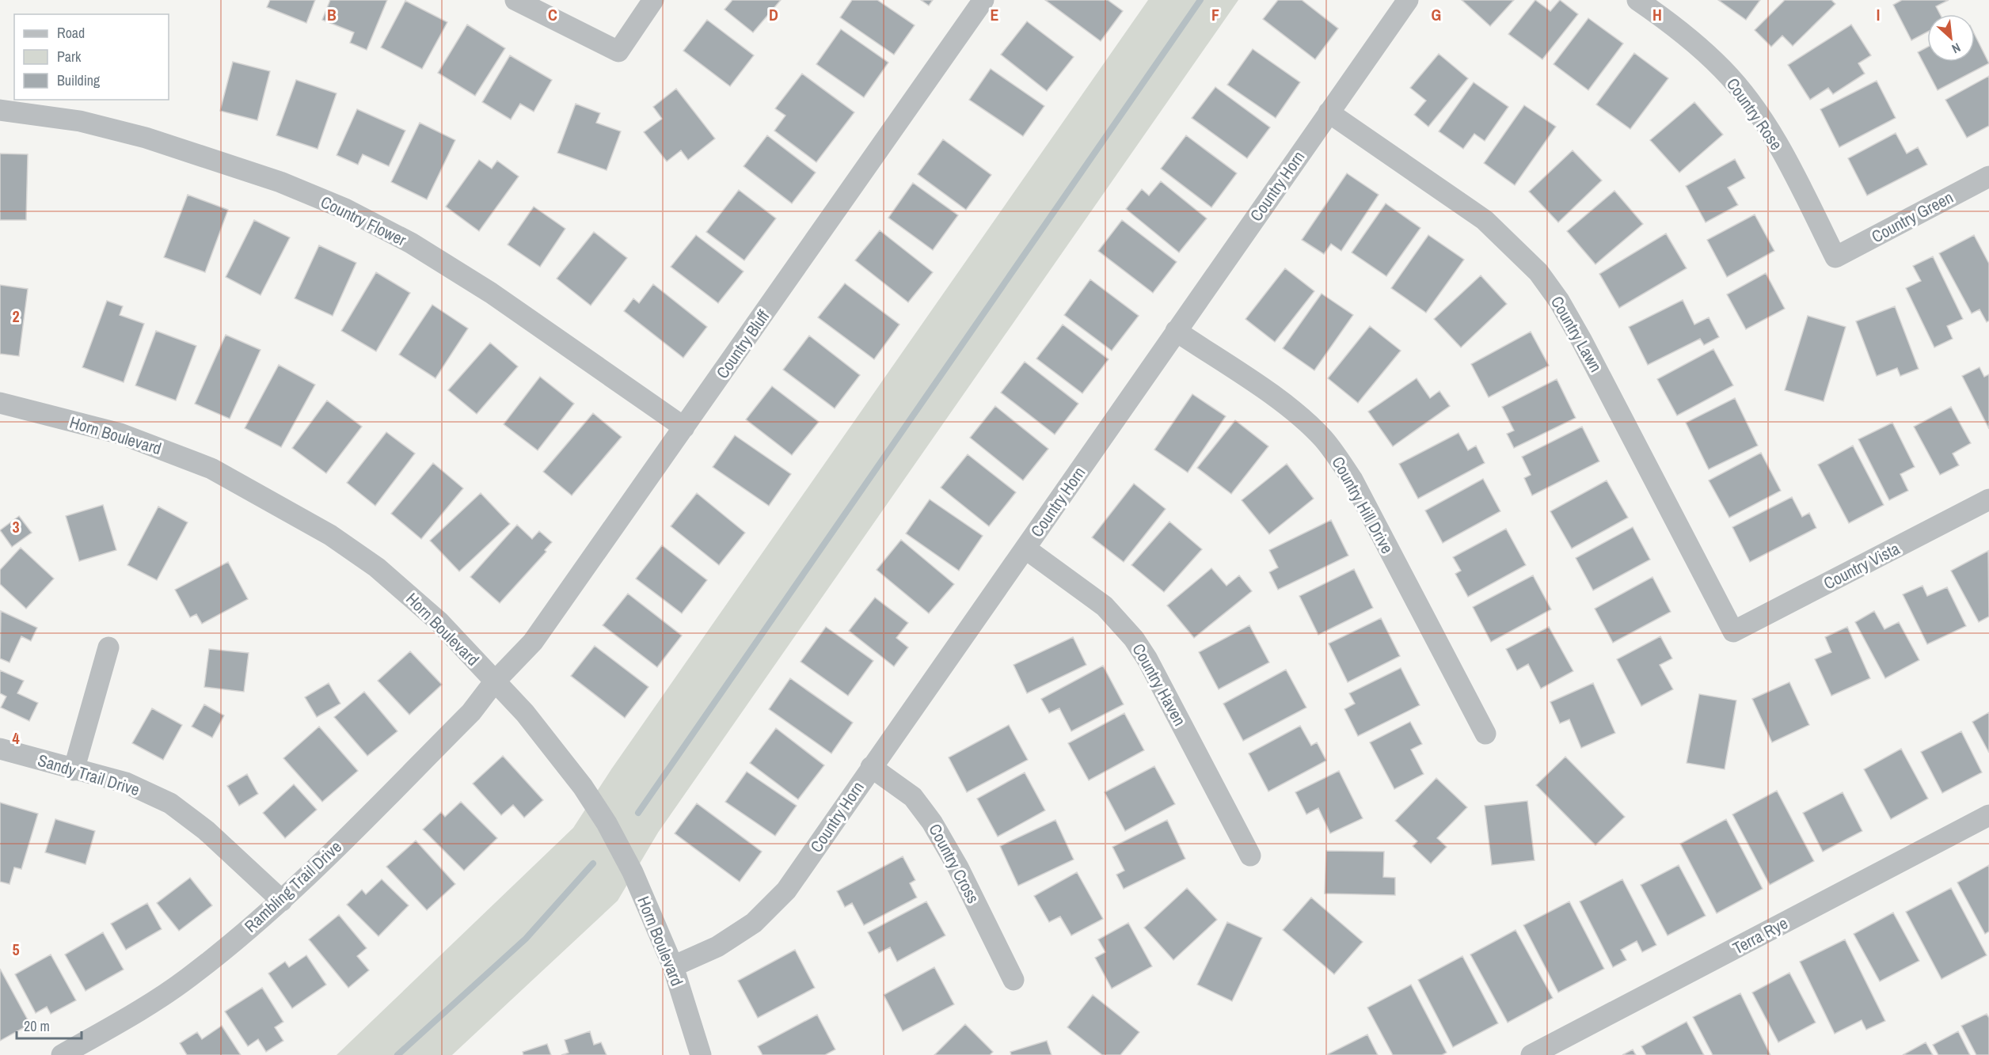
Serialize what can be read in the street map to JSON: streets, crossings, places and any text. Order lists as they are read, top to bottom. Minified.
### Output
{"streets":{"street":["Country Rose","Country Horn","Country Green","Country Flower","Country Lawn","Country Bluff","Horn Boulevard","Country Hill Drive","Country Vista","Country Haven","Sandy Trail Drive","Country Cross","Rambling Trail Drive","Terra Rye"]},"crossings":[["Country Rose","Country Green"],["Country Horn","Country Lawn"],["Country Horn","Horn Boulevard"],["Country Horn","Country Hill Drive"],["Country Horn","Country Haven"],["Country Horn","Country Cross"],["Country Flower","Country Bluff"],["Country Lawn","Country Vista"],["Country Bluff","Horn Boulevard"],["Country Bluff","Rambling Trail Drive"],["Horn Boulevard","Rambling Trail Drive"],["Sandy Trail Drive","Rambling Trail Drive"]],"legend":["Road","Park","Building"],"scale_bar":"20 m","north":"bottom right","grid":{"columns":["B","C","D","E","F","G","H","I"],"rows":["2","3","4","5"]}}
